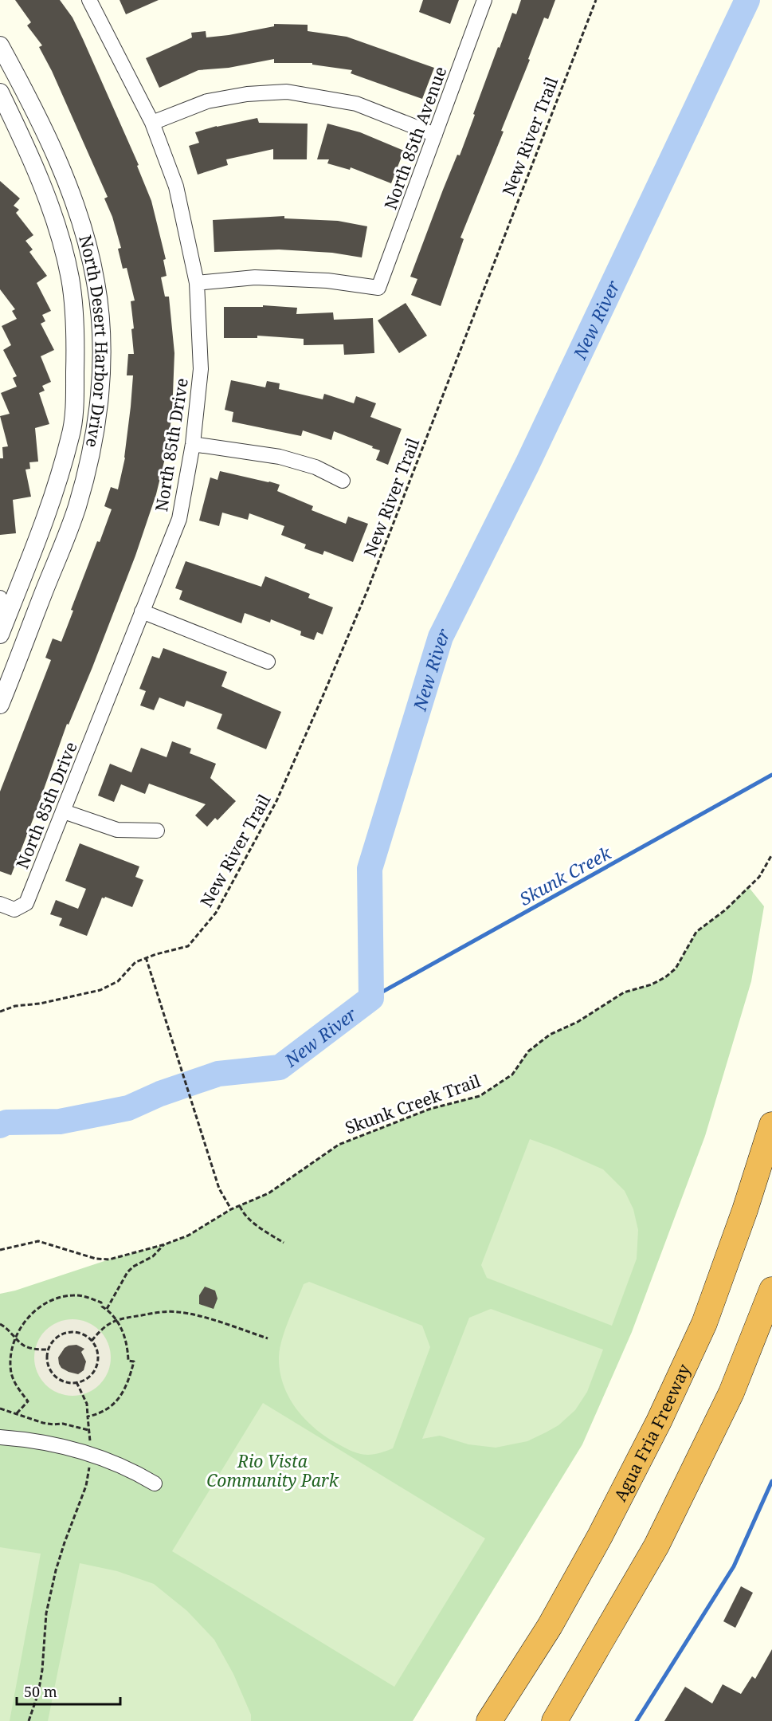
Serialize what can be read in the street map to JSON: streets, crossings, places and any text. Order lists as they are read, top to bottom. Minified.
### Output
{"streets":{"highway":["Agua Fria Freeway"],"street":["North 85th Avenue","North Desert Harbor Drive","North 85th Drive"],"path":["New River Trail","Skunk Creek Trail"]},"crossings":[["North 85th Avenue","North 85th Drive"]],"water":["New River","Skunk Creek"],"parks":["Rio Vista Community Park"],"scale_bar":"50 m"}
